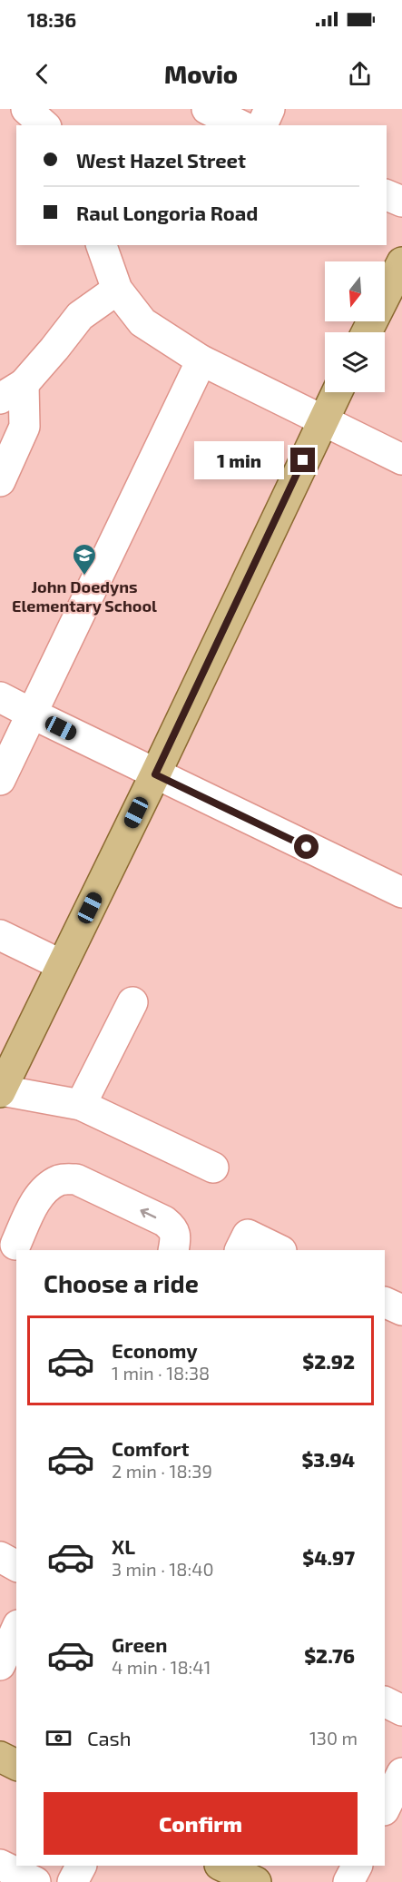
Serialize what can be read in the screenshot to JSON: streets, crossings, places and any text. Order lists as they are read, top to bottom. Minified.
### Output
{"places":{"school or university":["John Doedyns Elementary School"]},"north":"bottom","page":{"status":"18:36","header":"Movio","banner":["West Hazel Street","Raul Longoria Road"],"bubble":"1 min","heading":"Choose a ride","list":[{"name":"Economy","note":"1 min · 18:38","value":"$2.92"},{"name":"Comfort","note":"2 min · 18:39","value":"$3.94"},{"name":"XL","note":"3 min · 18:40","value":"$4.97"},{"name":"Green","note":"4 min · 18:41","value":"$2.76"}],"pay":["Cash","130 m"],"buttons":"Confirm"}}
